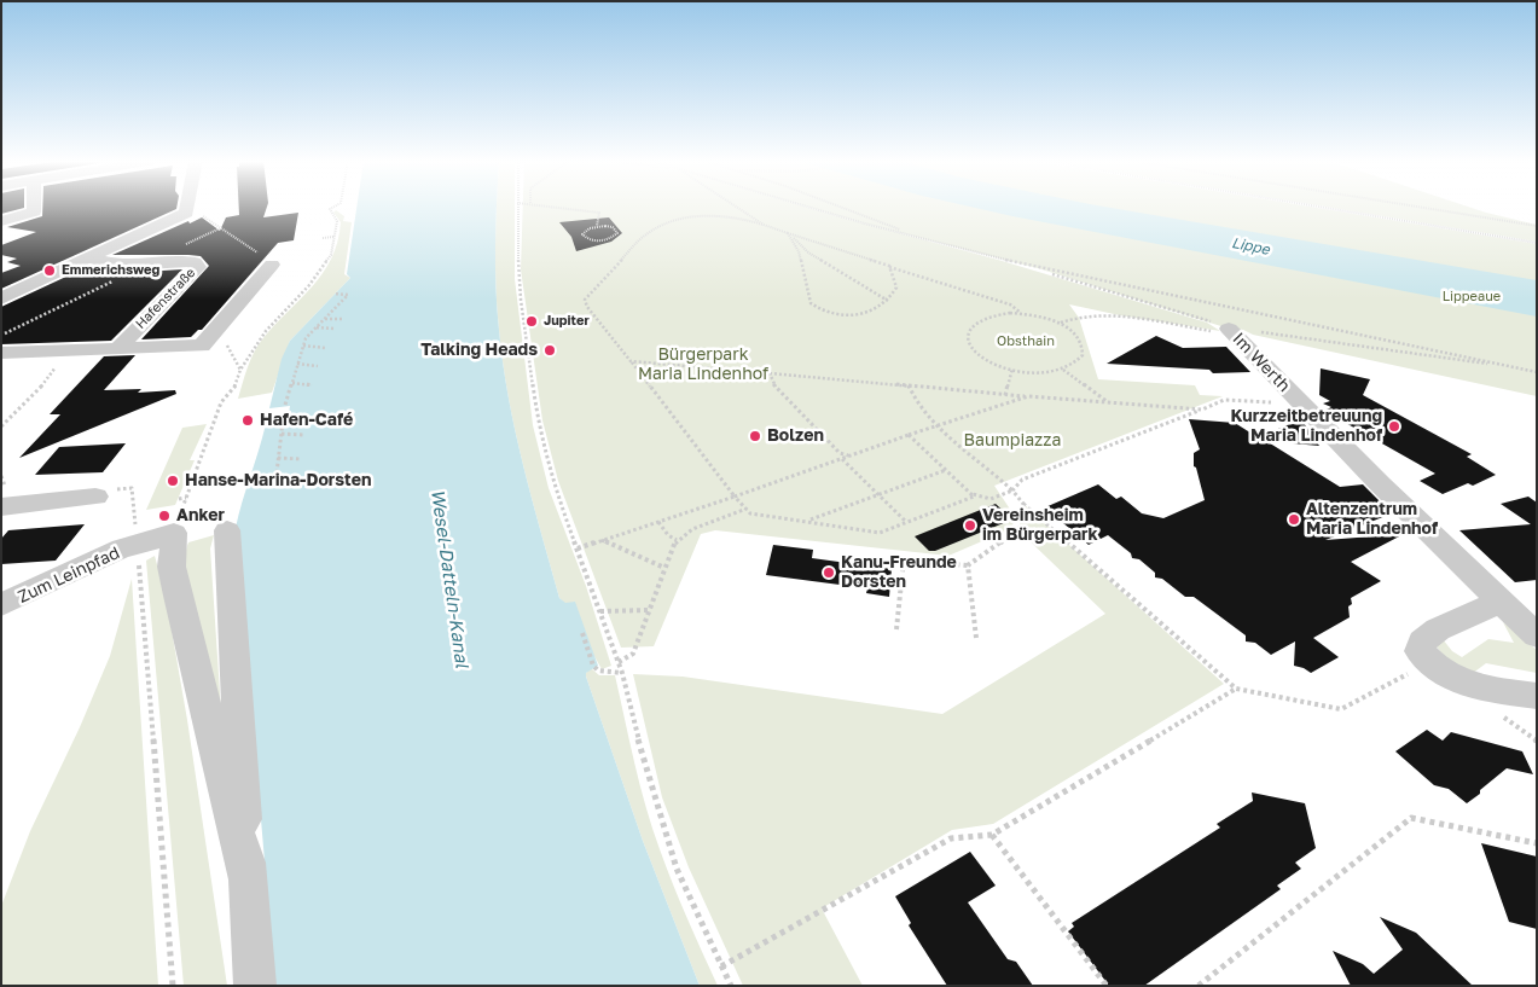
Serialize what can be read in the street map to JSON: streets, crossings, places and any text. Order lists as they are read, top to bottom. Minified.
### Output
{"streets":{"street":["Hafenstraße","Im Werth","Zum Leinpfad"]},"water":["Lippe","Wesel-Datteln-Kanal"],"parks":["Lippeaue","Obsthain","Bürgerpark Maria Lindenhof","Baumpiazza"],"places":["Emmerichsweg","Jupiter","Talking Heads","Hafen-Café","Kurzzeitbetreuung Maria Lindenhof","Bolzen","Hanse-Marina-Dorsten","Anker","Altenzentrum Maria Lindenhof","Vereinsheim im Bürgerpark","Kanu-Freunde Dorsten"]}
